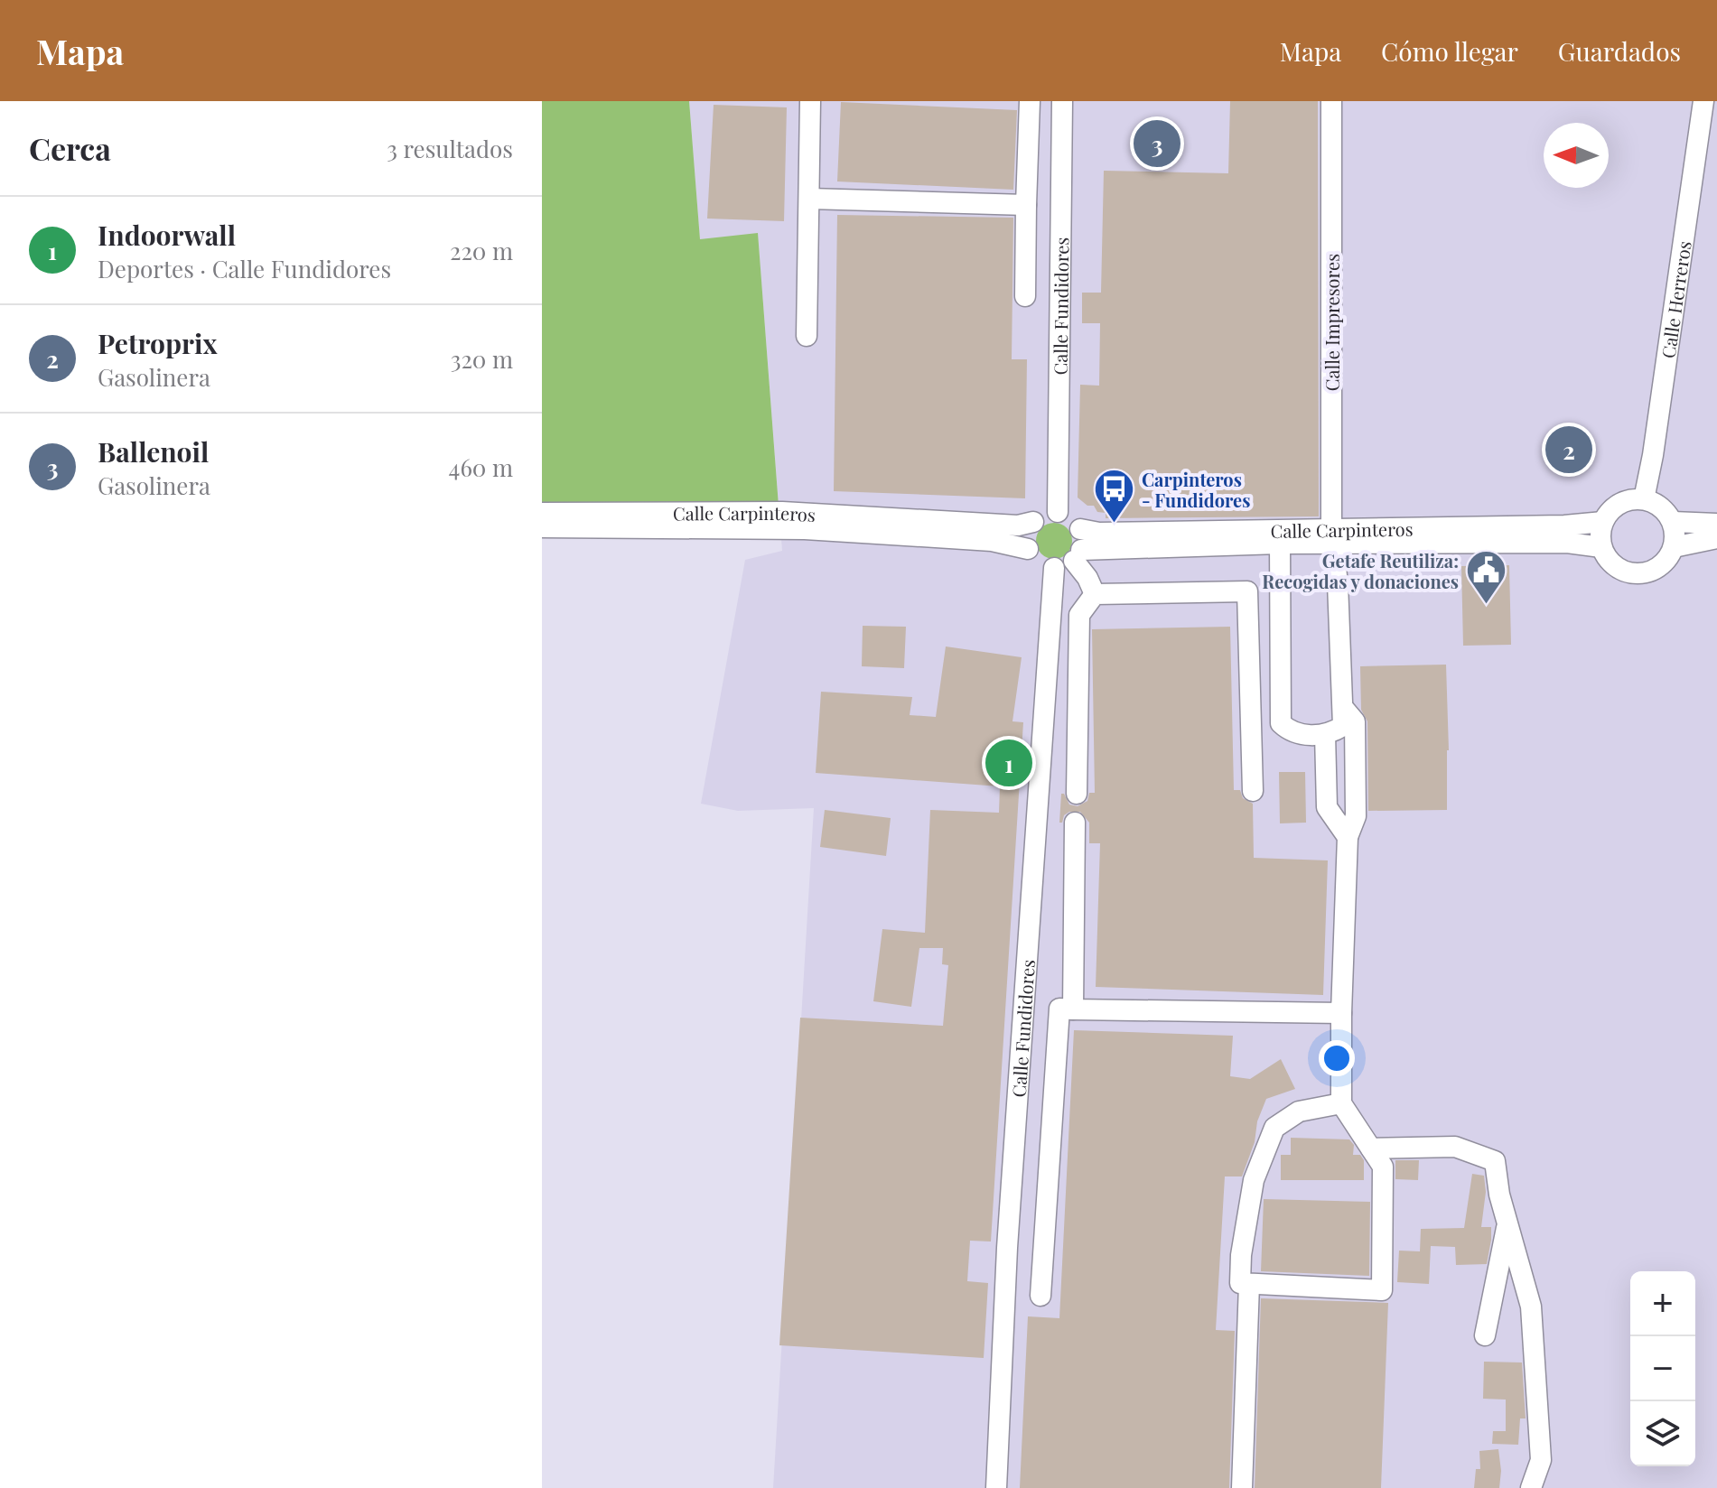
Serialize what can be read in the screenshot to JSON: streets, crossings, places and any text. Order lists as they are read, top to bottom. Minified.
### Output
{"streets":{"street":["Calle Herreros","Calle Fundidores","Calle Impresores","Calle Carpinteros"]},"crossings":[["Calle Herreros","Calle Carpinteros"],["Calle Fundidores","Calle Carpinteros"],["Calle Impresores","Calle Carpinteros"]],"places":{"bus stop":["Carpinteros - Fundidores"],"public building":["Getafe Reutiliza: Recogidas y donaciones"]},"north":"left","page":{"header":"Mapa","nav":["Mapa","Cómo llegar","Guardados"],"heading":["Cerca","3 resultados"],"pins":["3","2","1"],"list":[{"mark":"1","name":"Indoorwall","note":"Deportes · Calle Fundidores","value":"220 m"},{"mark":"2","name":"Petroprix","note":"Gasolinera","value":"320 m"},{"mark":"3","name":"Ballenoil","note":"Gasolinera","value":"460 m"}],"map_buttons":["+","−"]}}
